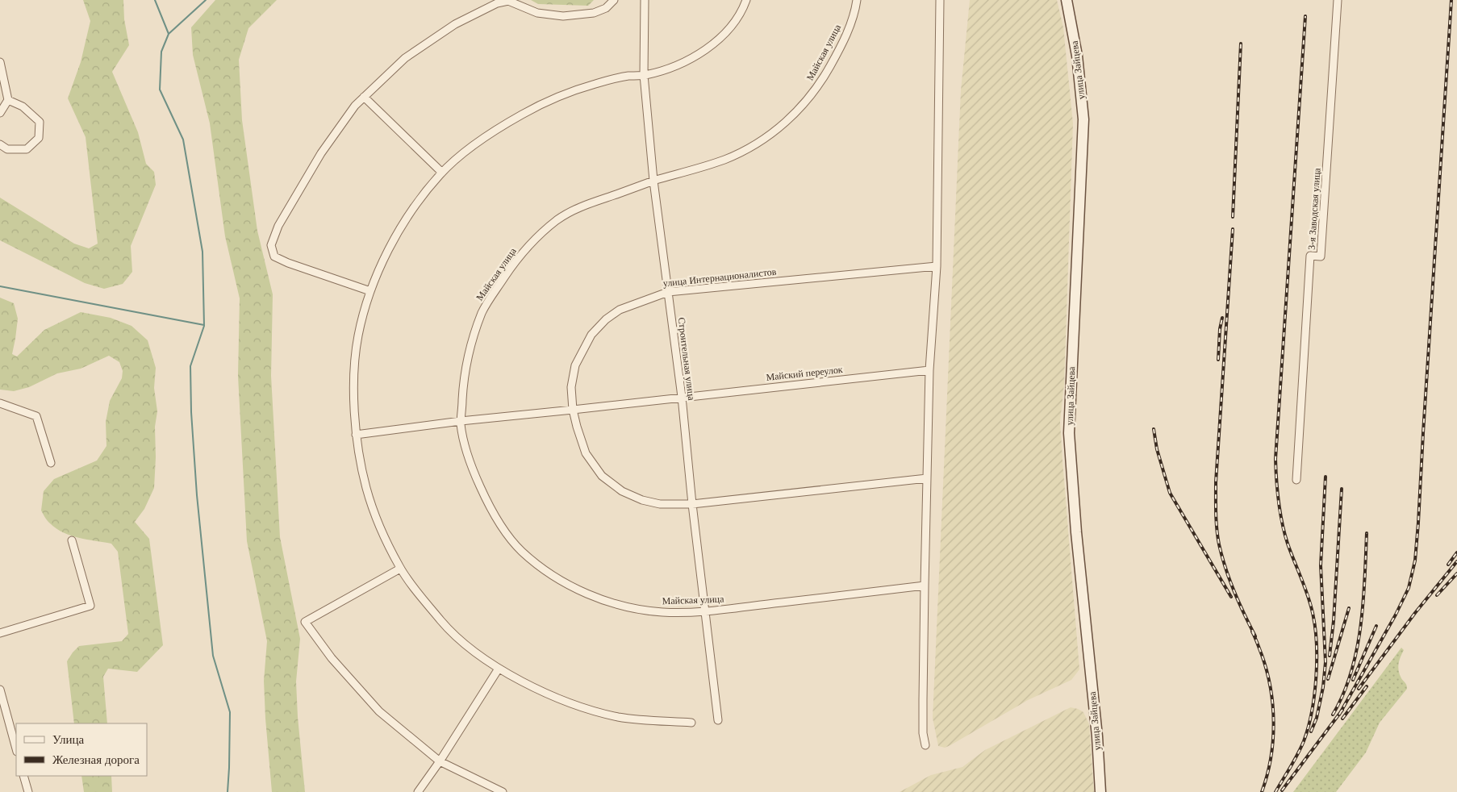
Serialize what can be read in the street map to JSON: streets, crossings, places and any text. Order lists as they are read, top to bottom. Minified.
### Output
{"streets":{"street":["Майская улица","улица Зайцева","3-я Заводская улица","улица Интернационалистов","Строительная улица","Майский переулок"]},"crossings":[["Майская улица","Строительная улица"],["Майская улица","Майский переулок"],["улица Интернационалистов","Строительная улица"],["улица Интернационалистов","Майский переулок"],["Строительная улица","Майский переулок"]],"legend":["Улица","Железная дорога"]}
